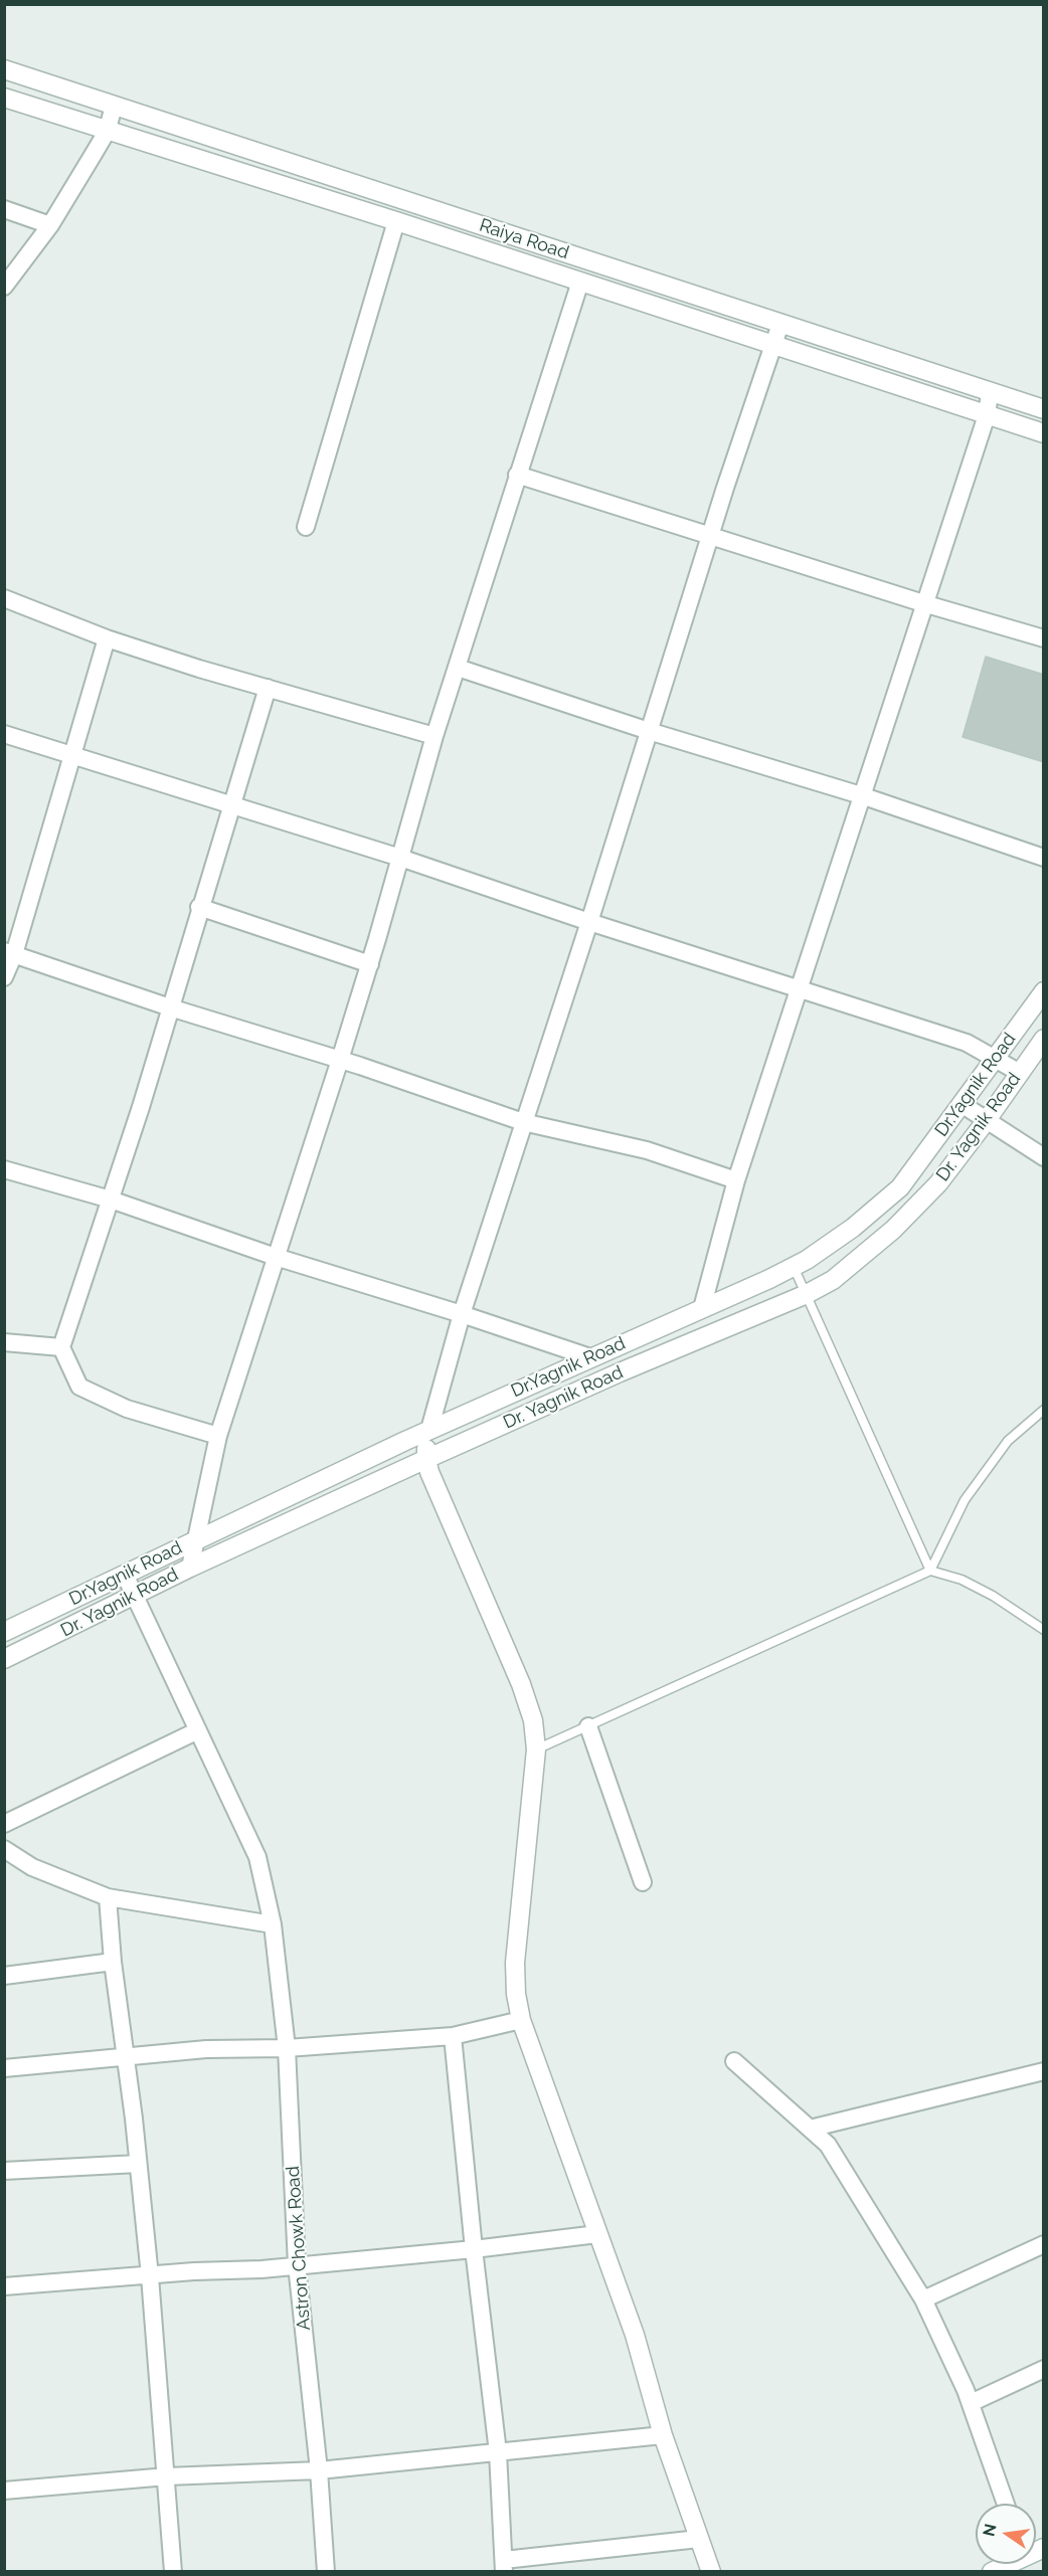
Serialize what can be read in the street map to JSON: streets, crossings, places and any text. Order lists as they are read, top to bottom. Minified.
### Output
{"streets":{"street":["Raiya Road","Dr.Yagnik Road","Dr. Yagnik Road","Astron Chowk Road"]},"crossings":[["Dr.Yagnik Road","Astron Chowk Road"],["Dr. Yagnik Road","Astron Chowk Road"]],"north":"left"}
